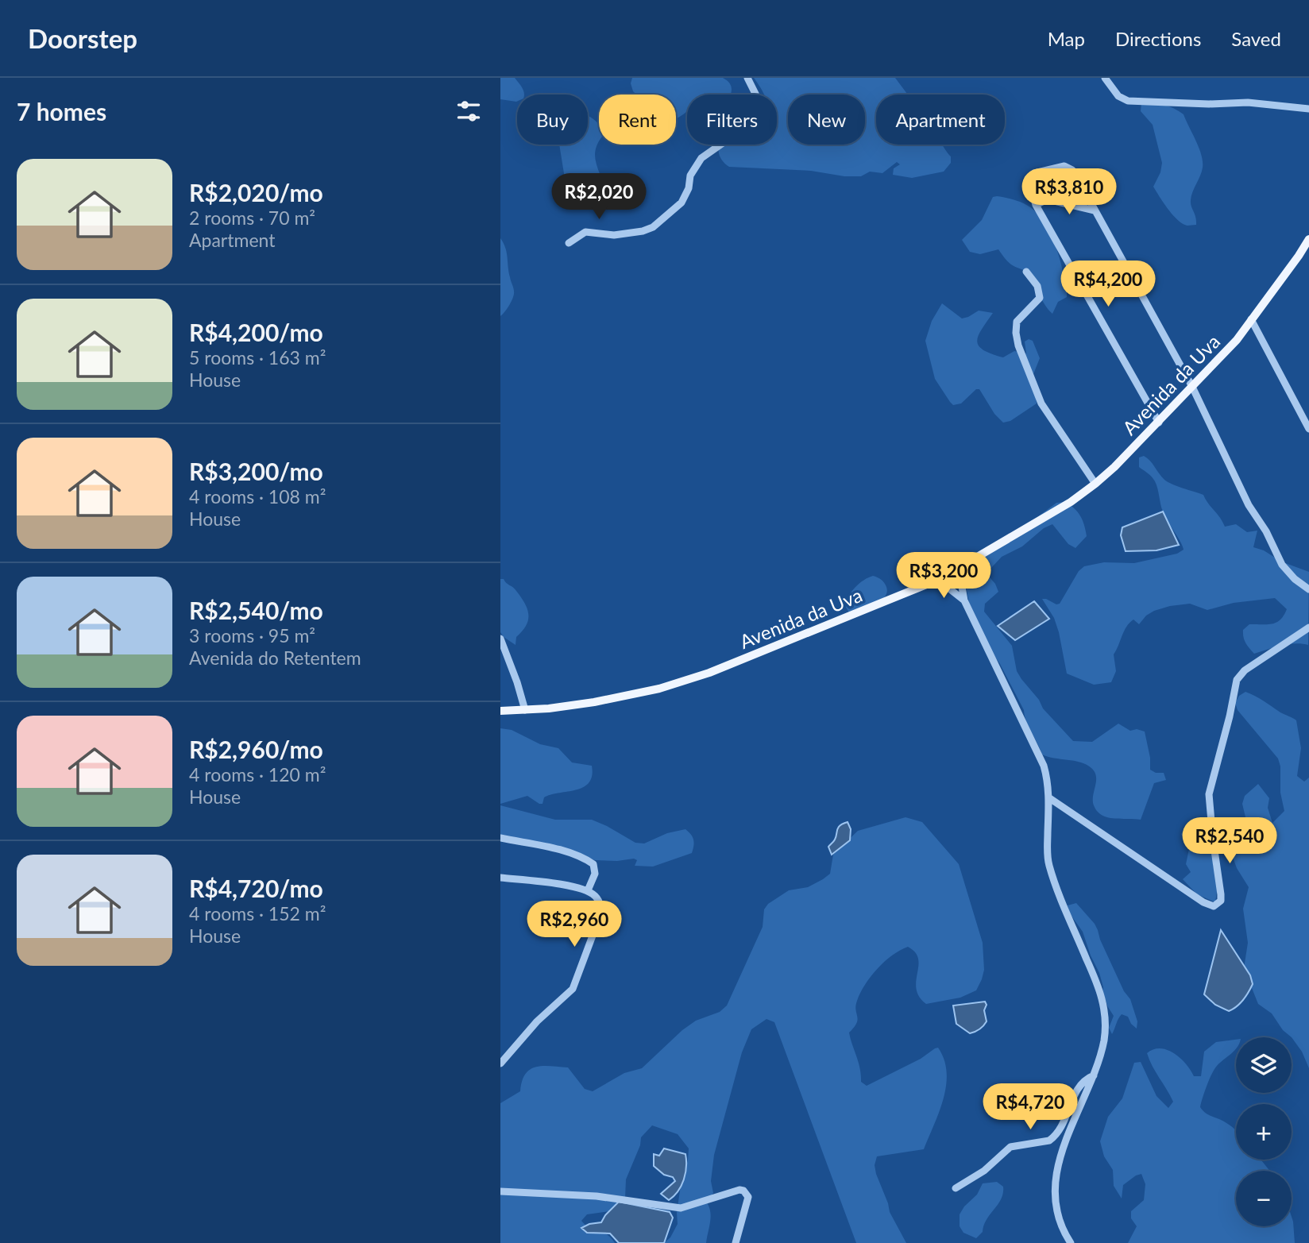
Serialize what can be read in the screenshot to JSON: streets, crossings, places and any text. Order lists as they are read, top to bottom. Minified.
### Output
{"streets":{"main road":["Avenida da Uva"]},"page":{"header":"Doorstep","nav":["Map","Directions","Saved"],"heading":"7 homes","chip":["Buy","Rent","Filters","New","Apartment"],"list":[{"name":"R$2,020/mo","note":"2 rooms · 70 m² · Apartment"},{"name":"R$4,200/mo","note":"5 rooms · 163 m² · House"},{"name":"R$3,200/mo","note":"4 rooms · 108 m² · House"},{"name":"R$2,540/mo","note":"3 rooms · 95 m² · Avenida do Retentem"},{"name":"R$2,960/mo","note":"4 rooms · 120 m² · House"},{"name":"R$4,720/mo","note":"4 rooms · 152 m² · House"}],"price":["R$3,810","R$2,020","R$4,200","R$3,200","R$2,540","R$2,960","R$4,720"],"map_buttons":["+","−"]}}
